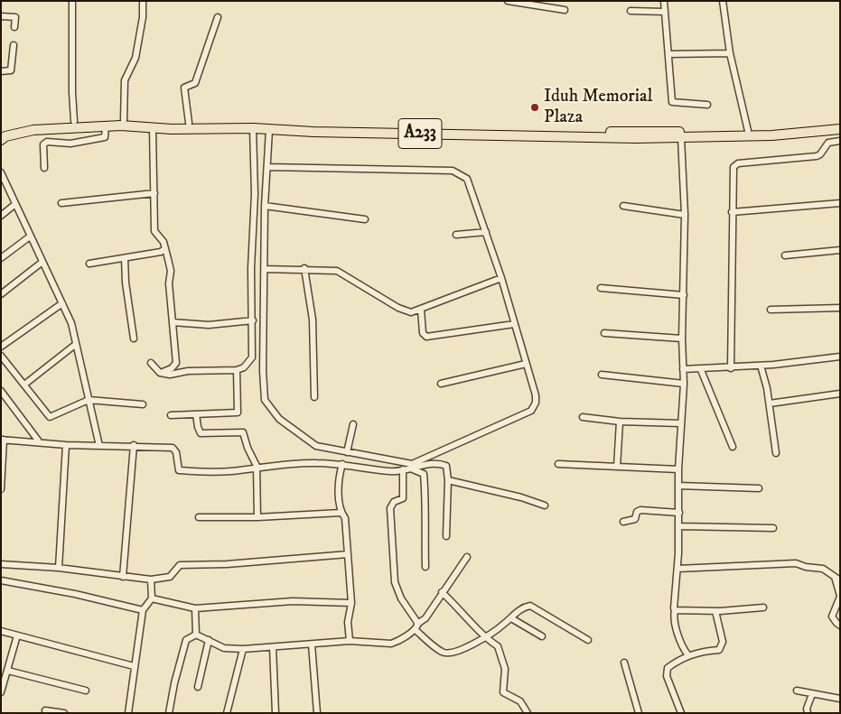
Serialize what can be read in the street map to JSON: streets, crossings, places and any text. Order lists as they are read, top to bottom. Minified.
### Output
{"streets":{"highway":["A233"]},"places":["Iduh Memorial Plaza"]}
